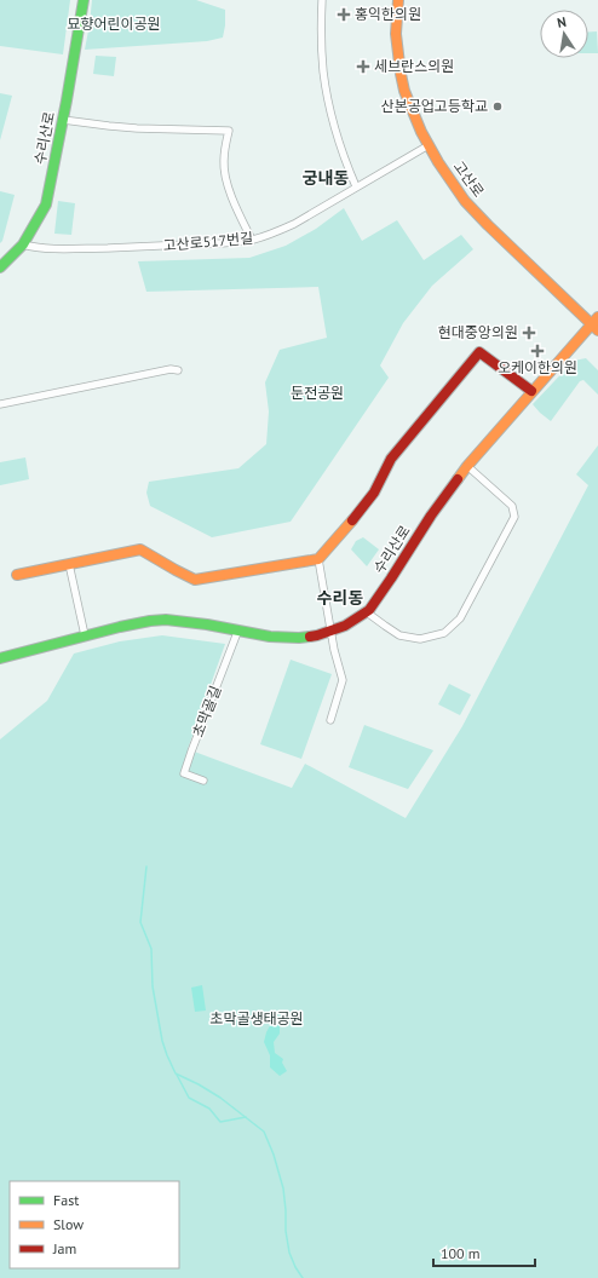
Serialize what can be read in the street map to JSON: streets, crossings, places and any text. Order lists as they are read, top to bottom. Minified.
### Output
{"streets":{"street":["수리산로","고산로","고산로517번길","초막골길"]},"crossings":[["수리산로","고산로"],["수리산로","고산로517번길"],["수리산로","초막골길"],["고산로","고산로517번길"]],"districts":["궁내동","수리동"],"parks":["묘향어린이공원","둔전공원","초막골생태공원"],"places":{"health":["홍익한의원","세브란스의원","현대중앙의원","오케이한의원"],"other":["산본공업고등학교"]},"legend":["Fast","Slow","Jam"],"scale_bar":"100 m","north":"top"}
